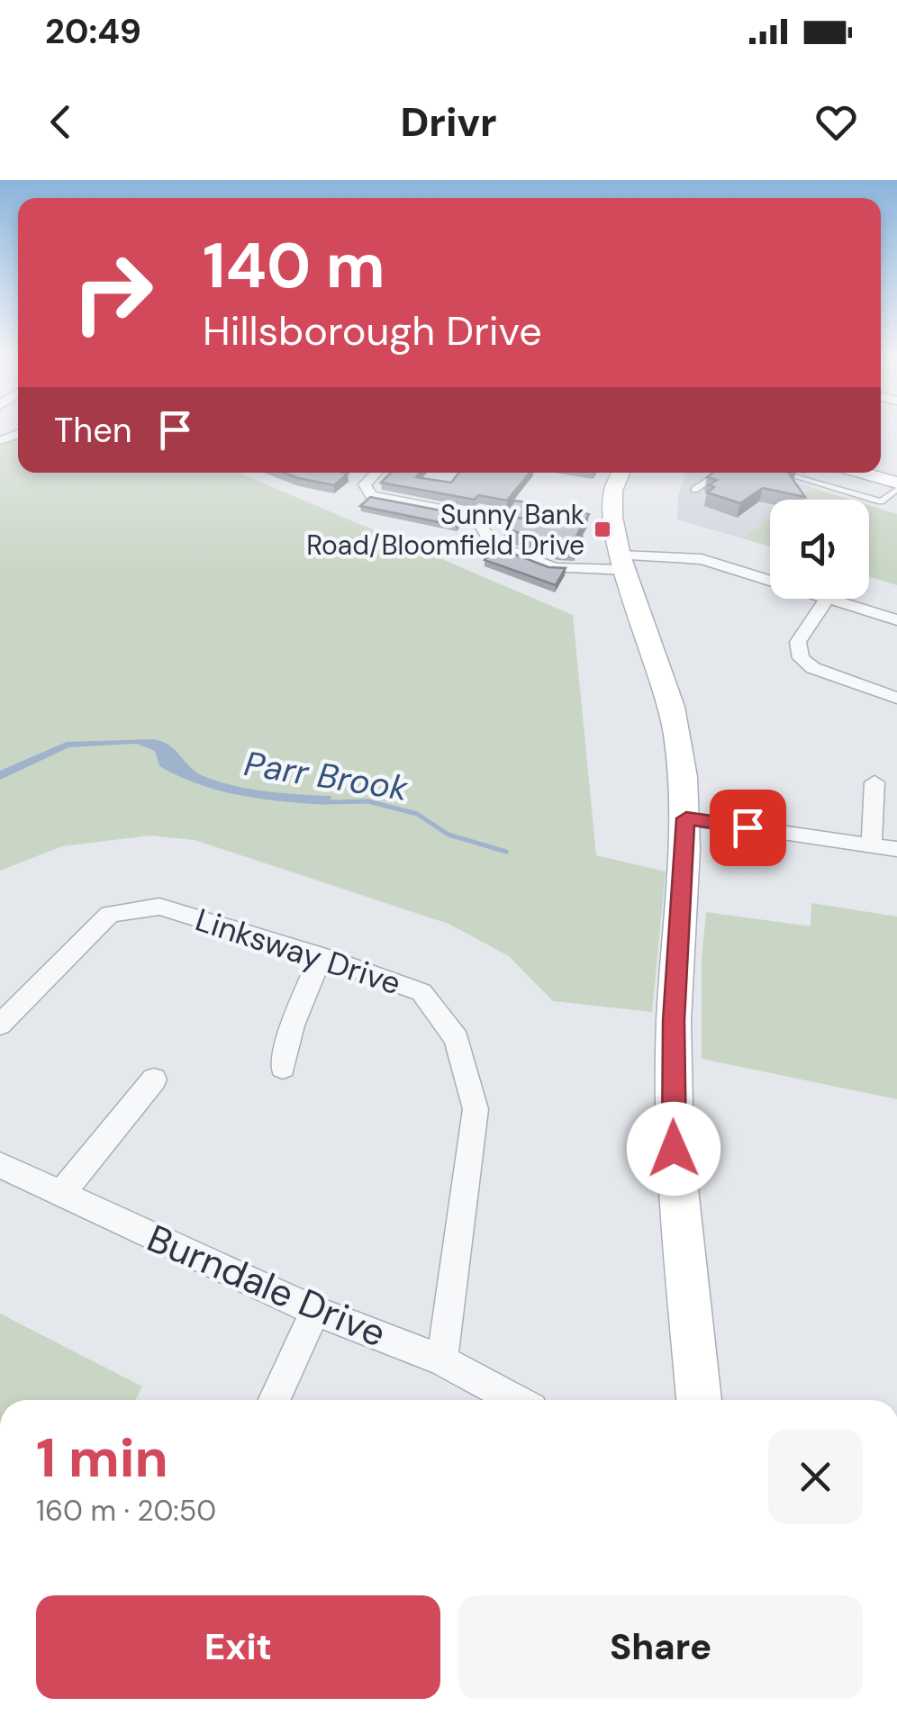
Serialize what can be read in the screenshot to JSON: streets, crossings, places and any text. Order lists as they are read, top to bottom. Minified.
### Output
{"streets":{"street":["Linksway Drive","Burndale Drive"]},"crossings":[["Linksway Drive","Burndale Drive"]],"water":["Parr Brook"],"places":{"transit":["Sunny Bank Road/Bloomfield Drive"]},"page":{"status":"20:49","header":"Drivr","turn":["140 m","Hillsborough Drive"],"then":"Then","heading":["1 min","160 m · 20:50"],"buttons":["Exit","Share"]}}
